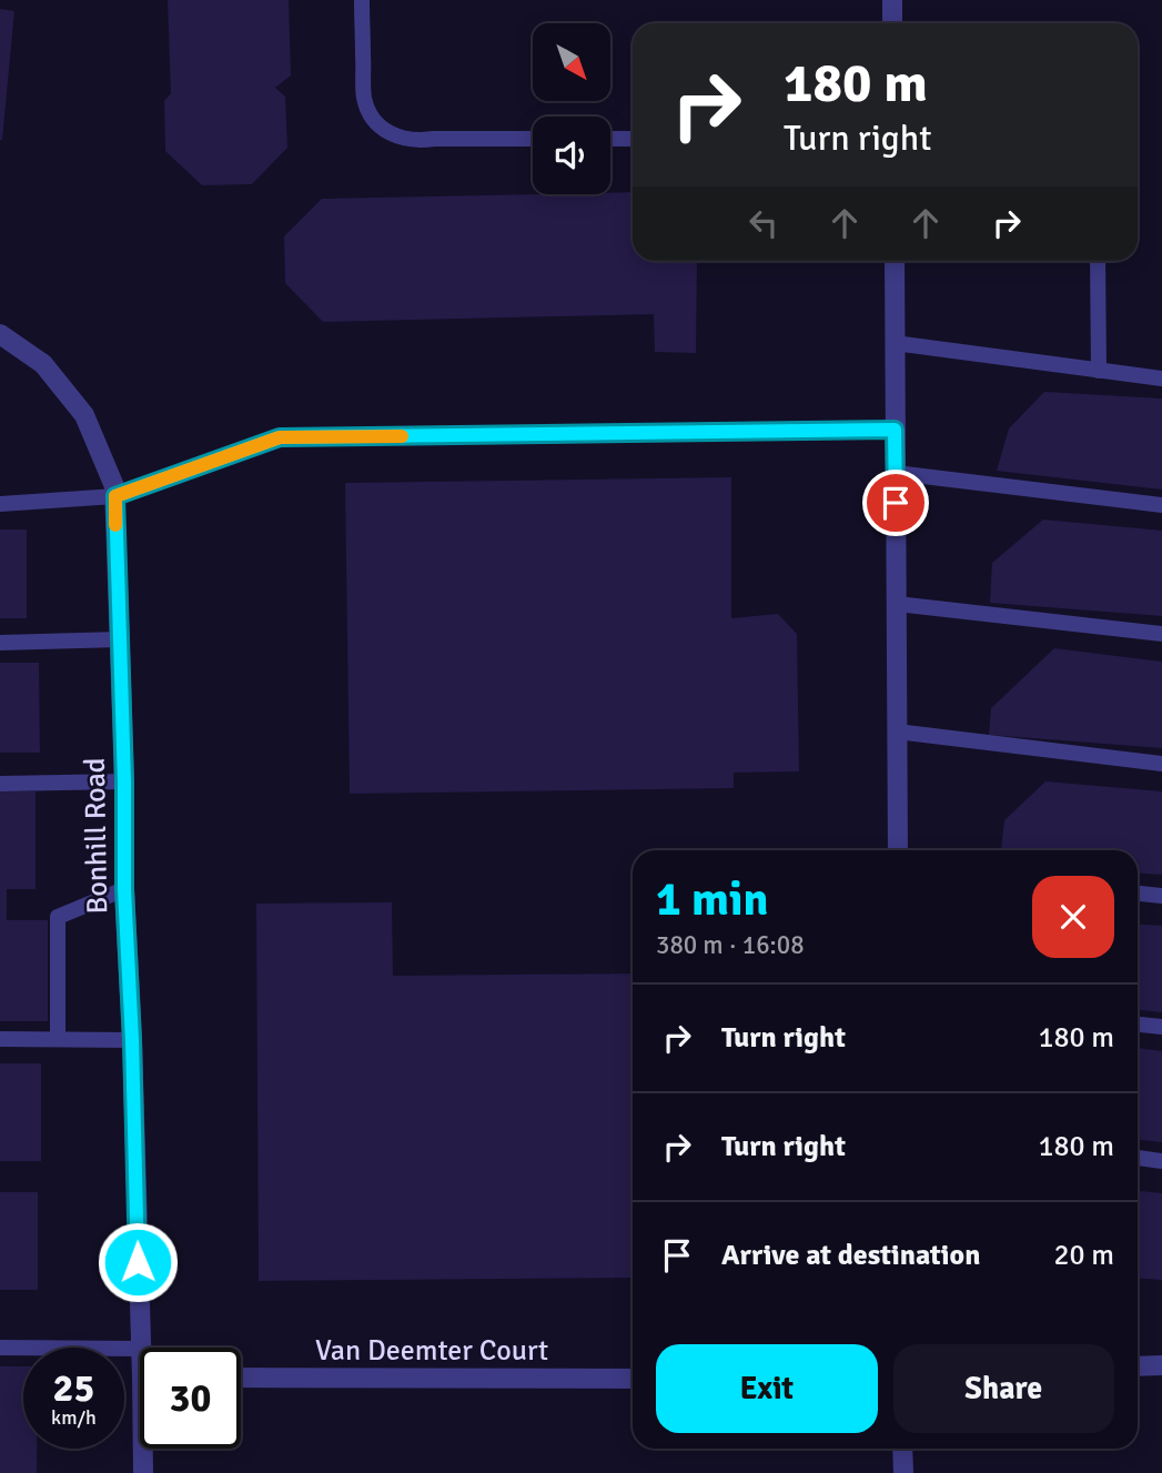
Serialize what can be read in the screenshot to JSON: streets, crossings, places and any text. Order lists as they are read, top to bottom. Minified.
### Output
{"streets":{"street":["Bonhill Road","Van Deemter Court"]},"north":"bottom right","page":{"turn":["180 m","Turn right"],"heading":["1 min","380 m · 16:08"],"list":[{"name":"Turn right","value":"180 m"},{"name":"Turn right","value":"180 m"},{"name":"Arrive at destination","value":"20 m"}],"buttons":["Exit","Share"],"speed":"25 km/h","limit":"30"}}
